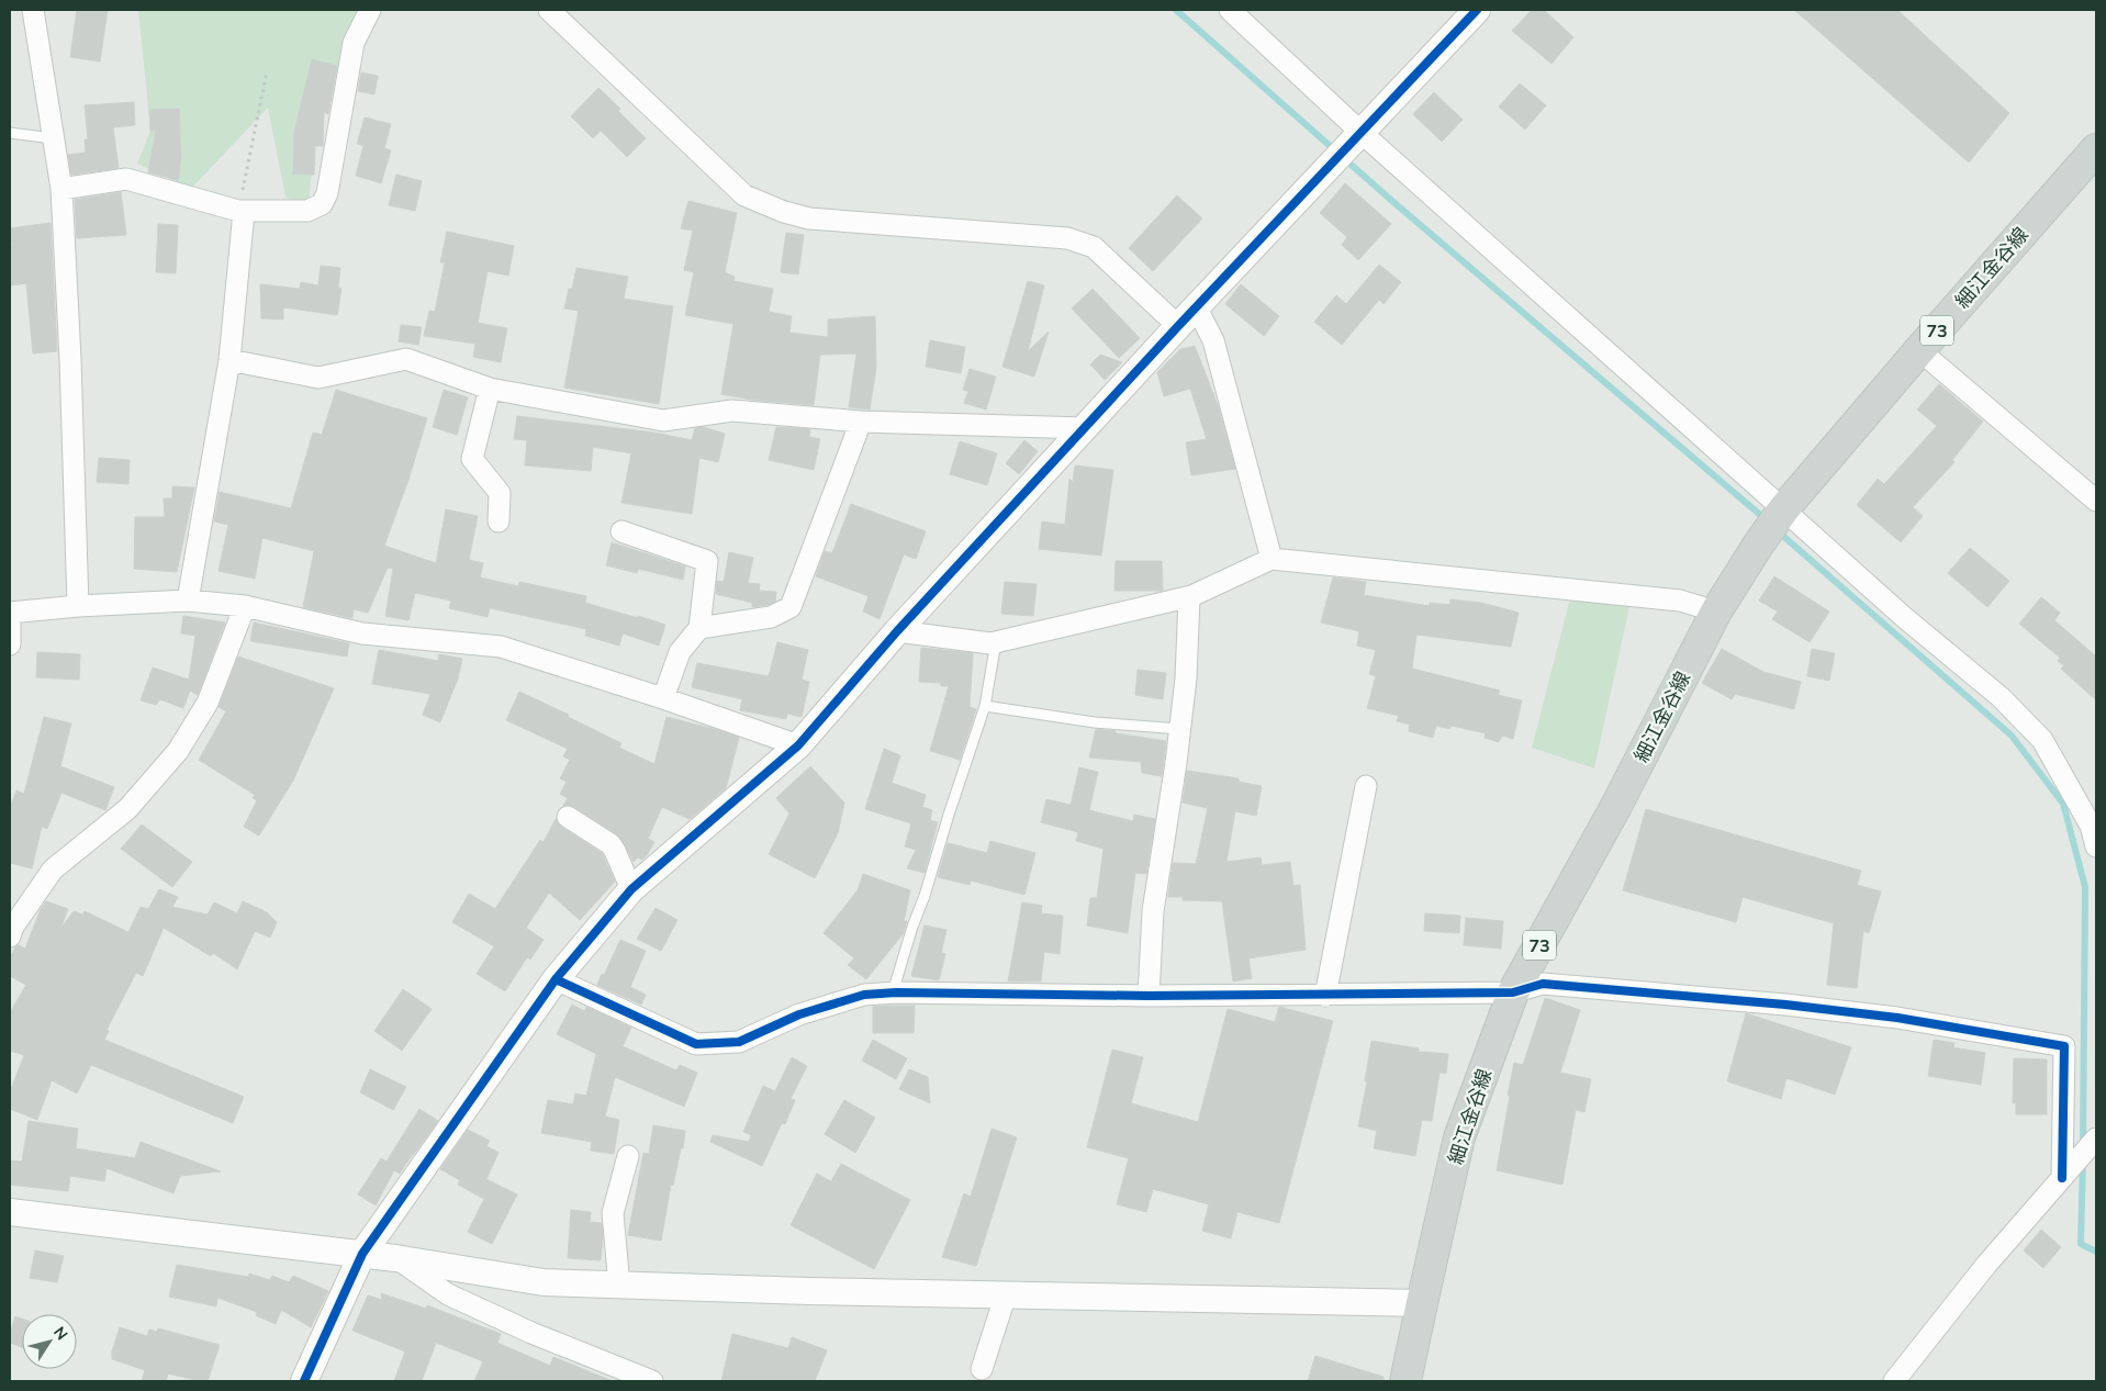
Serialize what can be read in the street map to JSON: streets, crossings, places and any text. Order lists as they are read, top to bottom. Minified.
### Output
{"streets":{"main road":["細江金谷線","73"]},"north":"top right"}
